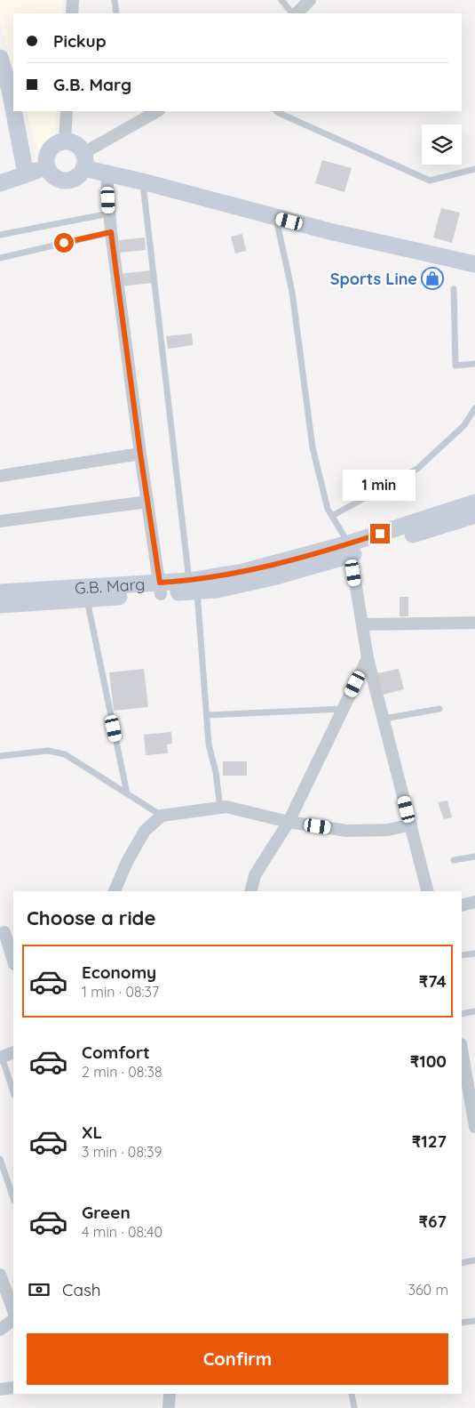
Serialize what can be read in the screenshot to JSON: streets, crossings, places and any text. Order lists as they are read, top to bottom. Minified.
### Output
{"streets":{"street":["G.B. Marg"]},"places":{"shop":["Sports Line"]},"page":{"banner":["Pickup","G.B. Marg"],"bubble":"1 min","heading":"Choose a ride","list":[{"name":"Economy","note":"1 min · 08:37","value":"₹74"},{"name":"Comfort","note":"2 min · 08:38","value":"₹100"},{"name":"XL","note":"3 min · 08:39","value":"₹127"},{"name":"Green","note":"4 min · 08:40","value":"₹67"}],"pay":["Cash","360 m"],"buttons":"Confirm"}}
